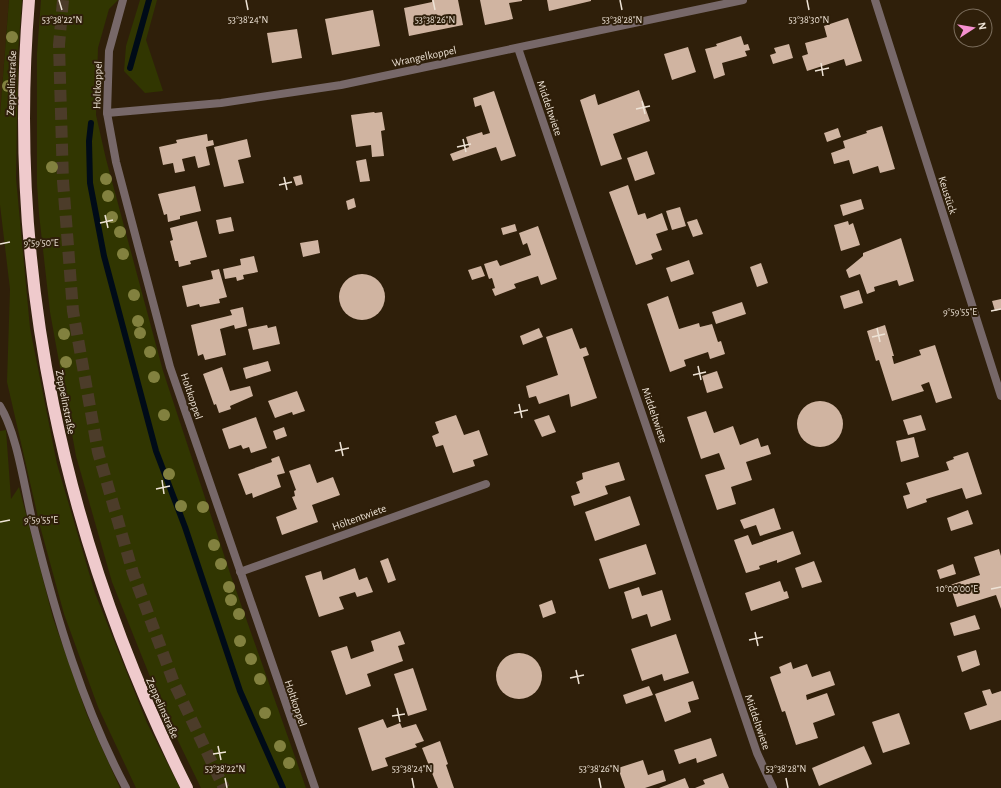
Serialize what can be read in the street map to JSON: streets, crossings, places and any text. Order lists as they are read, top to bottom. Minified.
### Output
{"streets":{"highway":["Zeppelinstraße"],"street":["Wrangelkoppel","Holtkoppel","Middeltwiete","Keustück","Höltentwiete"]},"crossings":[["Wrangelkoppel","Holtkoppel"],["Wrangelkoppel","Middeltwiete"],["Holtkoppel","Höltentwiete"]],"north":"right","coordinates":["53°38'22\"N","53°38'24\"N","53°38'26\"N","53°38'28\"N","53°38'30\"N","9°59'50\"E","9°59'55\"E","10°00'00\"E"]}
